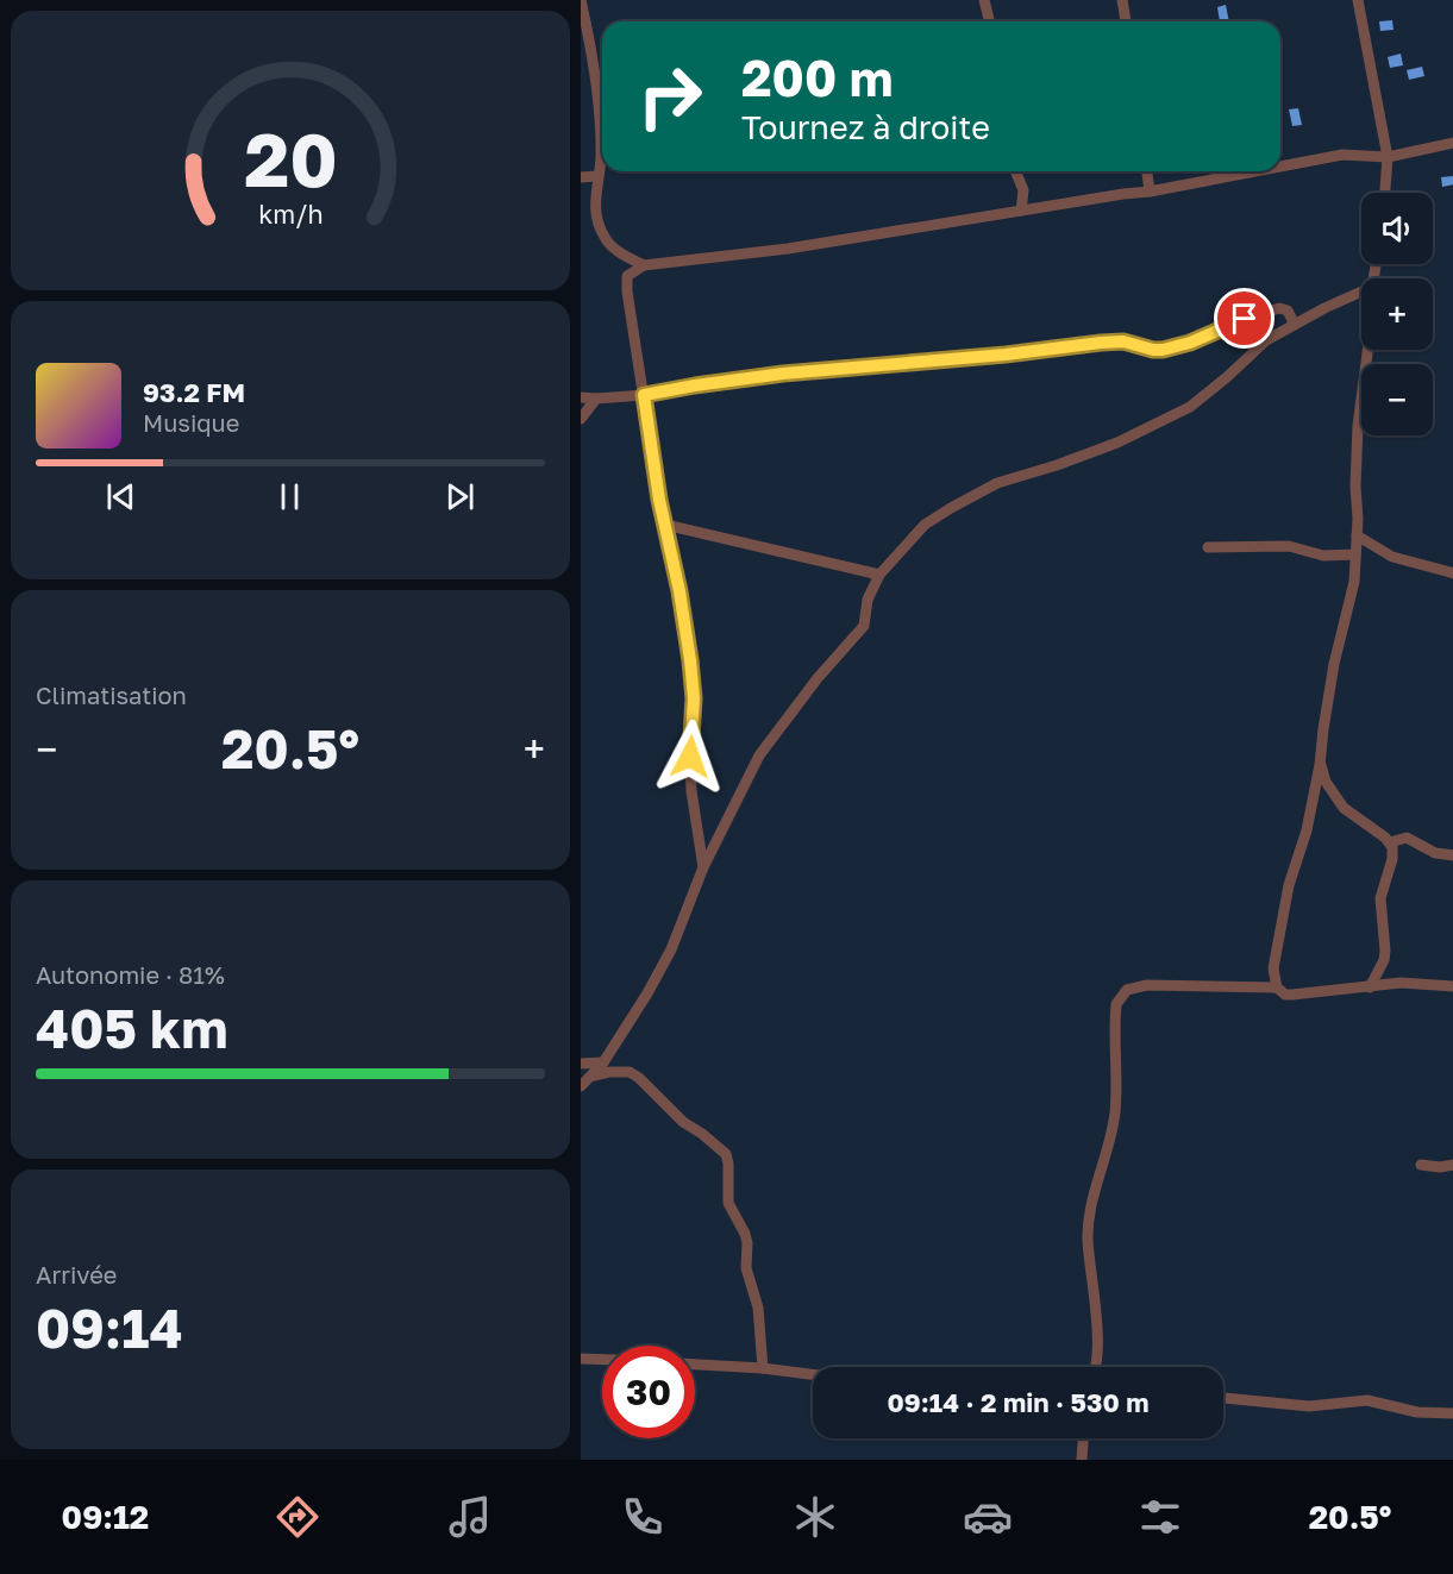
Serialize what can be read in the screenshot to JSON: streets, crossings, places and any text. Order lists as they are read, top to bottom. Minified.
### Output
{"page":{"turn":["200 m","Tournez à droite"],"map_buttons":["+","−"],"song":["93.2 FM","Musique"],"tile":["Climatisation",["Autonomie · 81%","405 km"],["Arrivée","09:14"]],"heat":["−","20.5°","+"],"limit":"30","trip":"09:14 · 2 min · 530 m","tabs":["09:12","20.5°"],"gauge":["20","km/h"]}}
